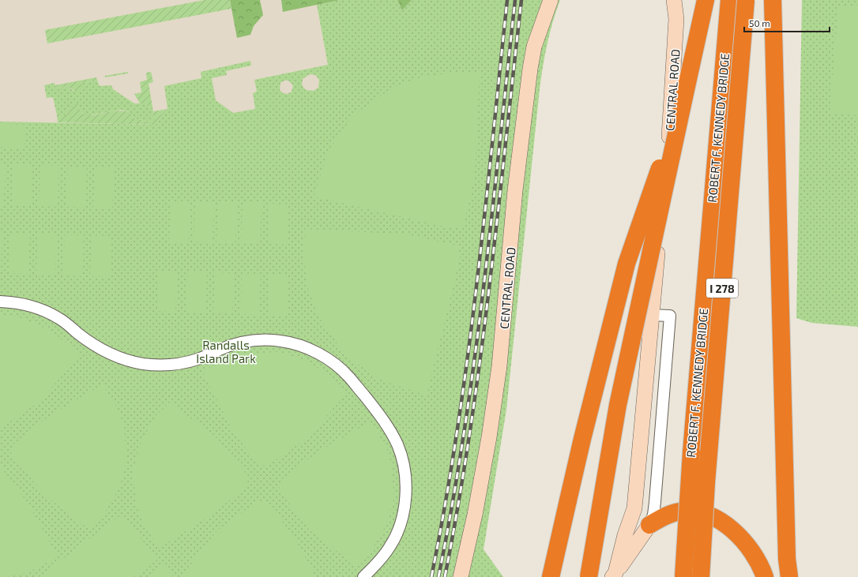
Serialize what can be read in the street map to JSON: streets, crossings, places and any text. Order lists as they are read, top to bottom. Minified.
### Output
{"streets":{"highway":["ROBERT F. KENNEDY BRIDGE","I 278"],"street":["CENTRAL ROAD"]},"parks":["Randalls Island Park"],"scale_bar":"50 m"}
